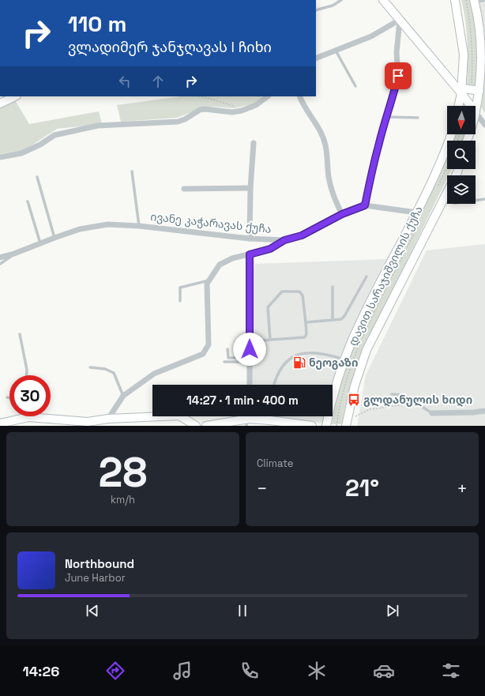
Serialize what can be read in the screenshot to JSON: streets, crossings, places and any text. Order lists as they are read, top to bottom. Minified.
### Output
{"streets":{"main road":["დავით სარაჯიშვილის ქუჩა"],"street":["ივანე კაჭარავას ქუჩა"]},"crossings":[["ივანე კაჭარავას ქუჩა","დავით სარაჯიშვილის ქუჩა"]],"places":{"fuel station":["ნეოგაზი"],"bus stop":["გლდანულის ხიდი"]},"north":"bottom","page":{"turn":["110 m","ვლადიმერ ჯანჯღავას I ჩიხი"],"limit":"30","trip":"14:27 · 1 min · 400 m","tile":[["28","km/h"],"Climate"],"heat":["−","21°","+"],"song":["Northbound","June Harbor"],"tabs":"14:26"}}
